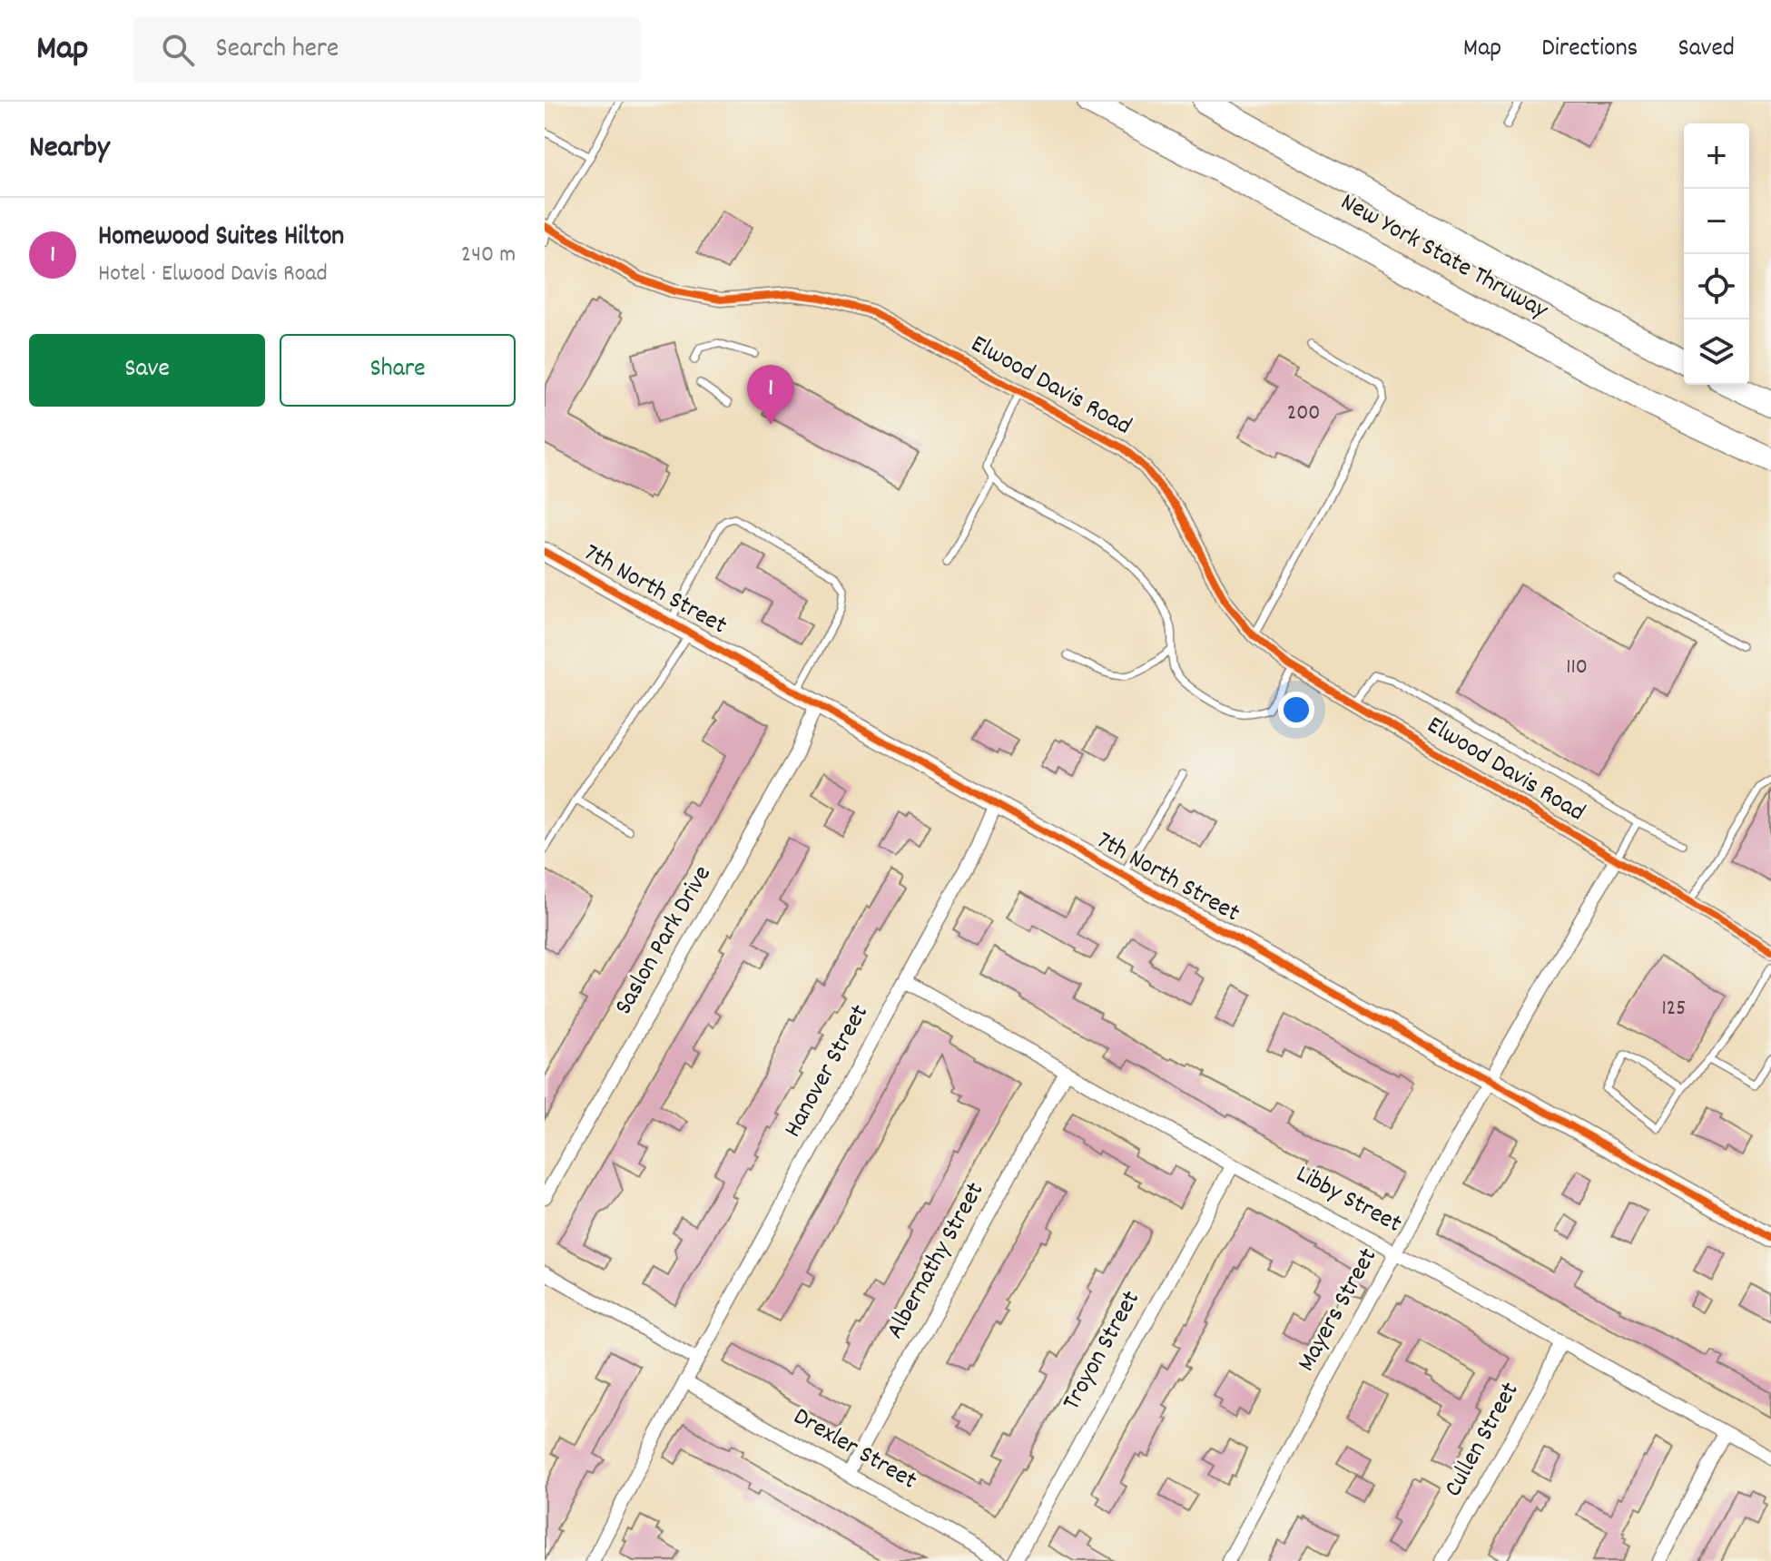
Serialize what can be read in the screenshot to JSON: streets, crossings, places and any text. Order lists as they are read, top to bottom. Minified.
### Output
{"streets":{"highway":["New York State Thruway"],"street":["Elwood Davis Road","7th North Street","Saslon Park Drive","Hanover Street","Libby Street","Albernathy Street","Mayers Street","Troyon Street","Cullen Street","Drexler Street"]},"crossings":[["7th North Street","Saslon Park Drive"],["7th North Street","Hanover Street"],["7th North Street","Mayers Street"],["Hanover Street","Libby Street"],["Hanover Street","Drexler Street"],["Libby Street","Albernathy Street"],["Libby Street","Mayers Street"],["Libby Street","Troyon Street"],["Libby Street","Cullen Street"],["Albernathy Street","Drexler Street"]],"house_numbers":["200","110","125"],"page":{"header":"Map","search":"Search here","nav":["Map","Directions","Saved"],"heading":"Nearby","map_buttons":["+","−"],"list":[{"mark":"1","name":"Homewood Suites Hilton","note":"Hotel · Elwood Davis Road","value":"240 m"}],"buttons":["Save","Share"],"pins":"1"}}
